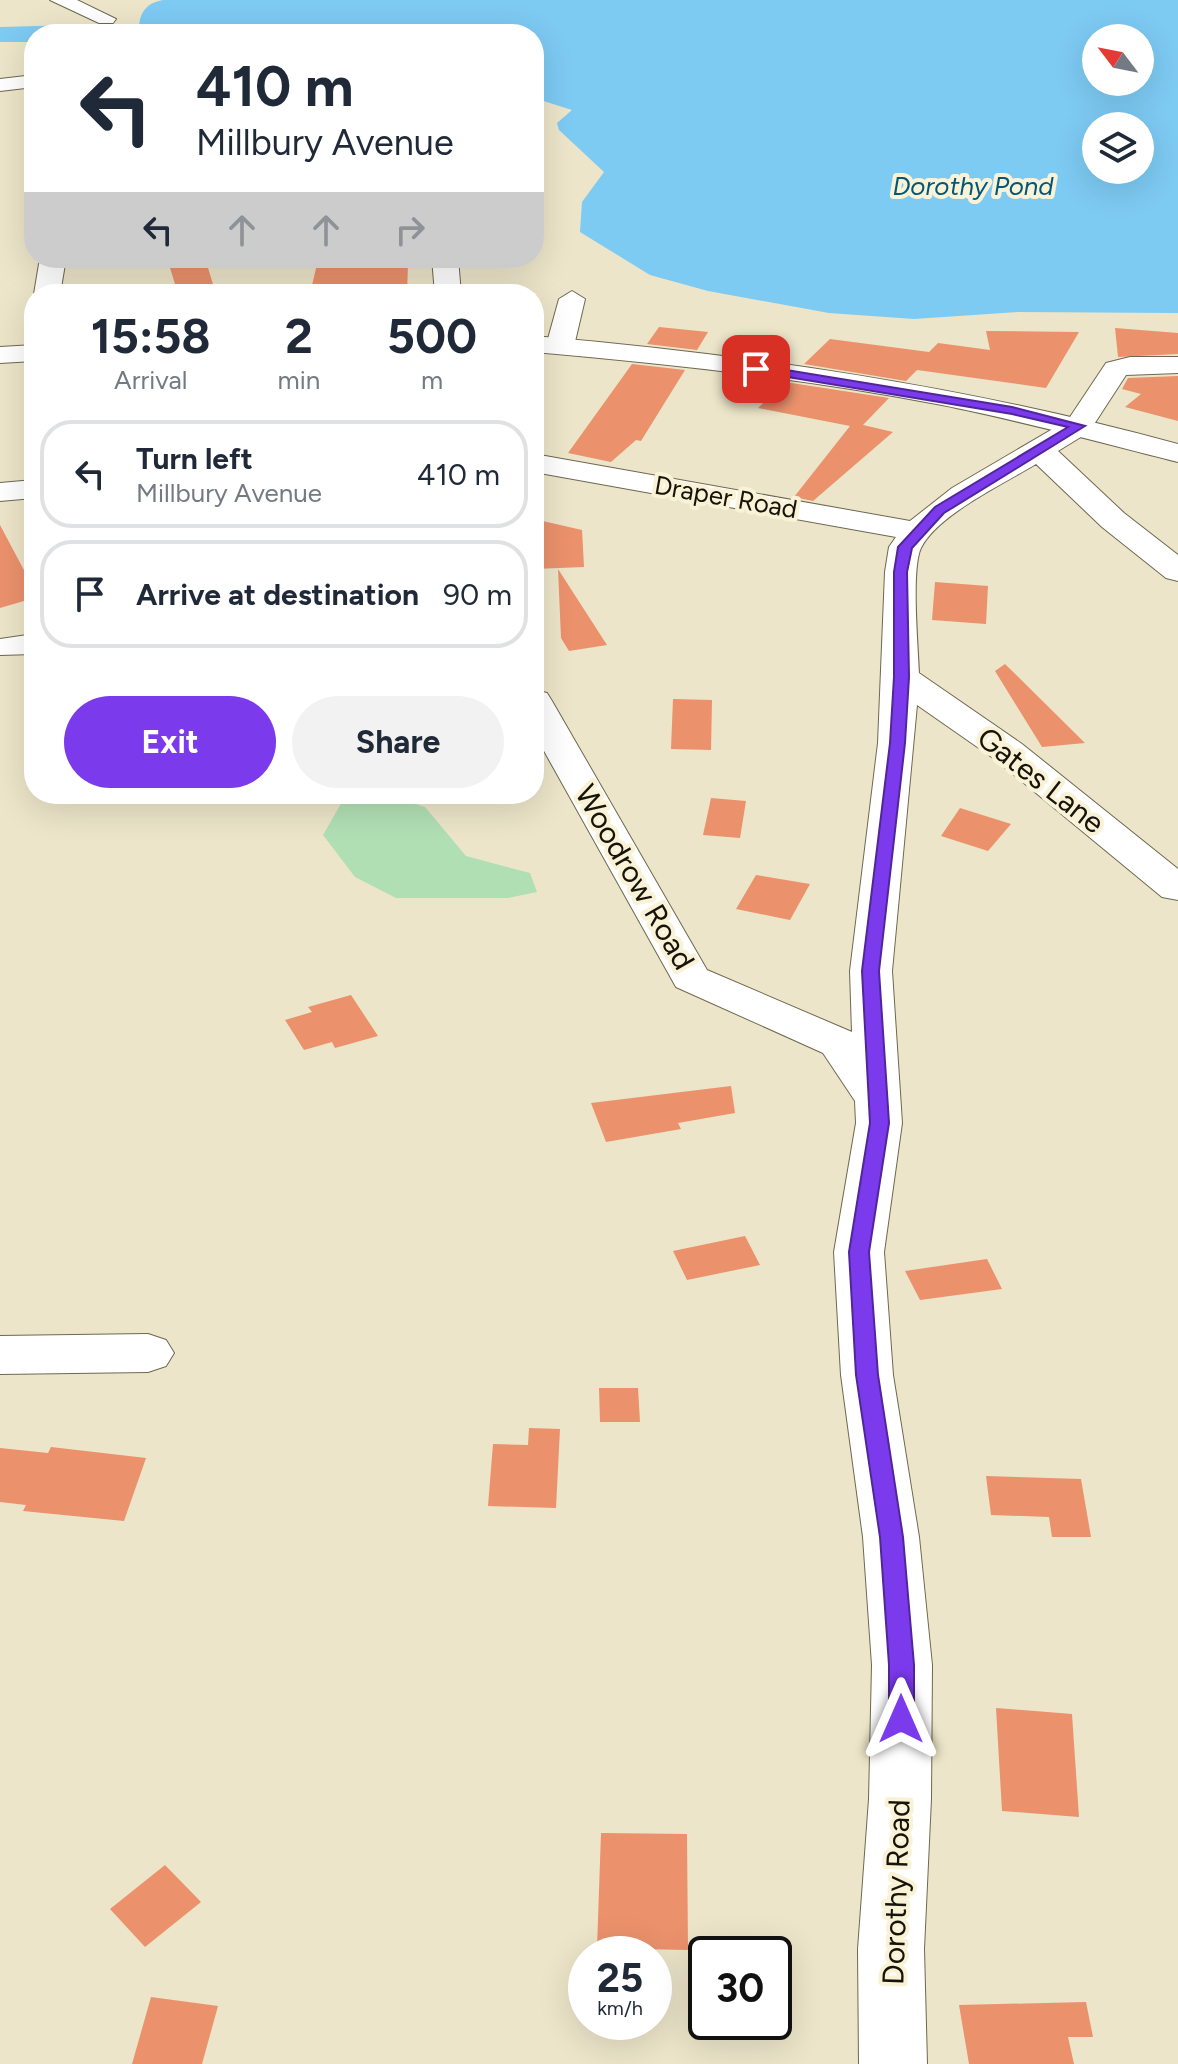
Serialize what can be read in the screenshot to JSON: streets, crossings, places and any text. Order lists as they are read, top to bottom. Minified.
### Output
{"streets":{"street":["Draper Road","Gates Lane","Woodrow Road","Dorothy Road"]},"crossings":[["Draper Road","Dorothy Road"],["Gates Lane","Dorothy Road"],["Woodrow Road","Dorothy Road"]],"water":["Dorothy Pond"],"north":"top left","page":{"turn":["410 m","Millbury Avenue"],"eta":["15:58","Arrival","2","min","500","m"],"list":[{"name":"Turn left","note":"Millbury Avenue","value":"410 m"},{"name":"Arrive at destination","value":"90 m"}],"buttons":["Exit","Share"],"speed":"25 km/h","limit":"30"}}
